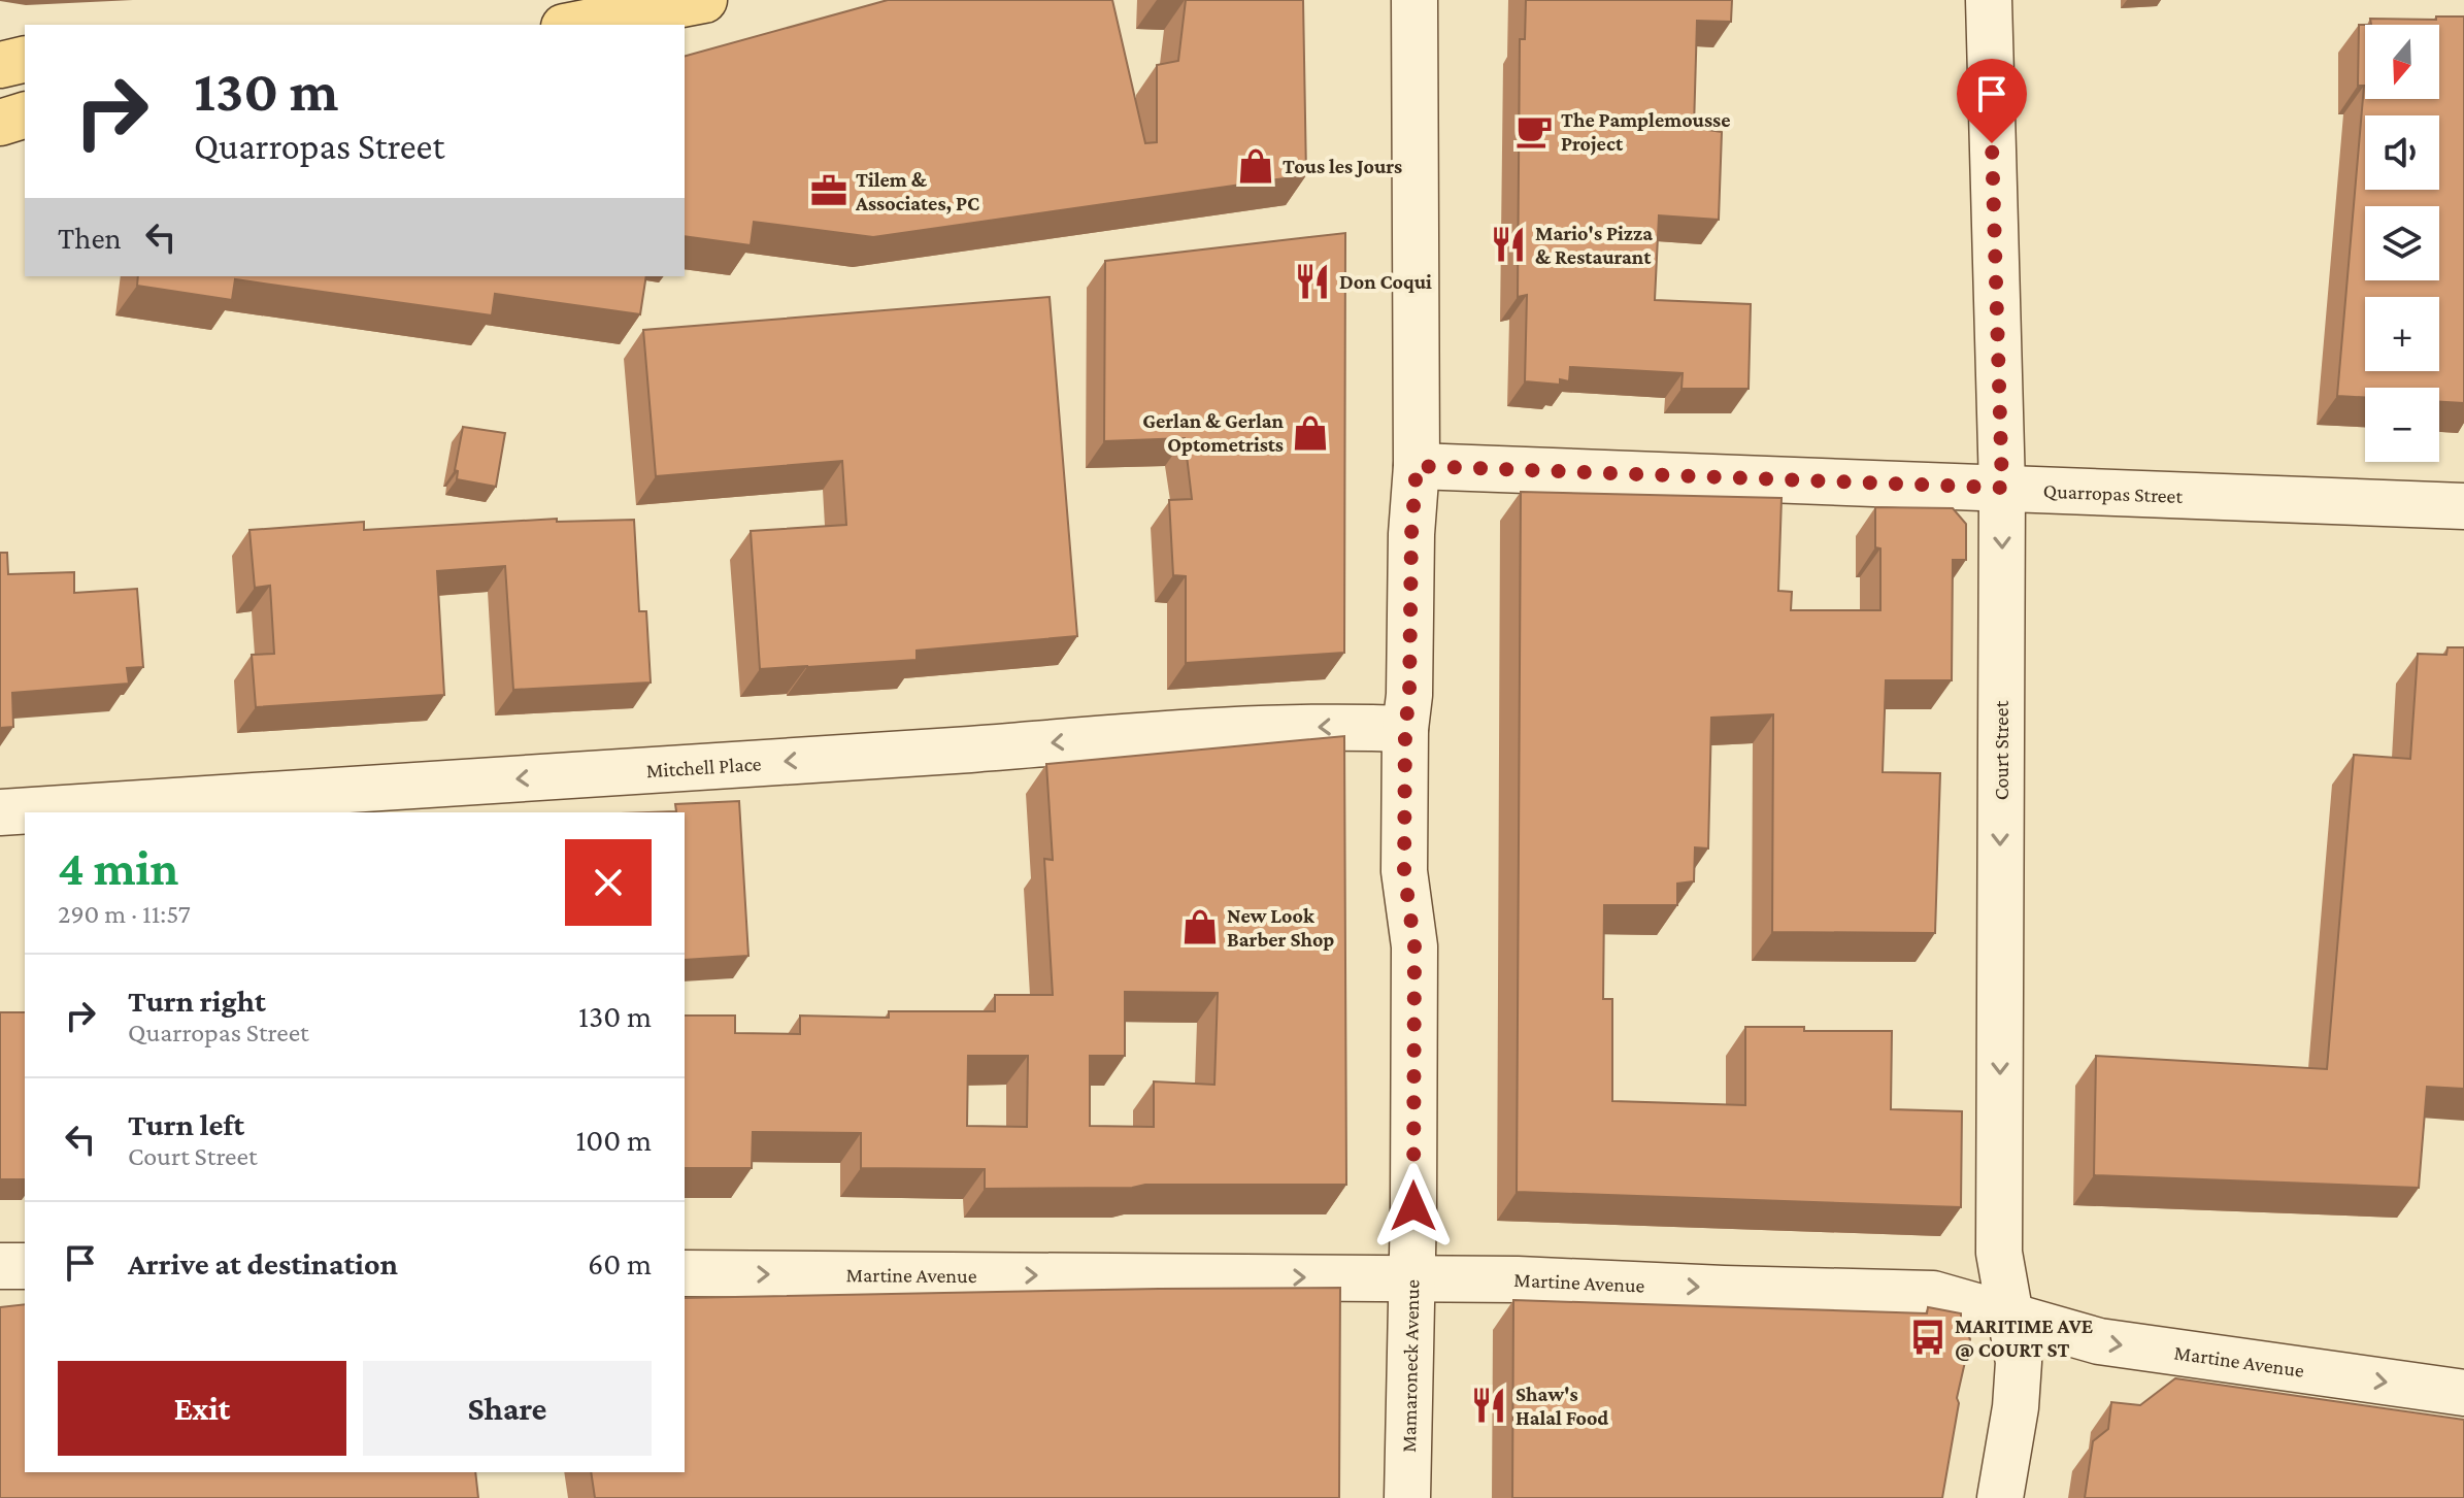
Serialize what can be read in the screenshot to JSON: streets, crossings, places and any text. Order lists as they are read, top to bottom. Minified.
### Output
{"streets":{"street":["Quarropas Street","Court Street","Mitchell Place","Martine Avenue","Mamaroneck Avenue"]},"crossings":[["Quarropas Street","Court Street"],["Quarropas Street","Mamaroneck Avenue"],["Court Street","Martine Avenue"],["Mitchell Place","Mamaroneck Avenue"],["Martine Avenue","Mamaroneck Avenue"]],"one_way":["Court Street","Mitchell Place","Martine Avenue"],"places":{"cafe":["The Pamplemousse Project"],"shop":["Tous les Jours","Gerlan & Gerlan Optometrists","New Look Barber Shop"],"office":["Tilem & Associates, PC"],"restaurant":["Mario's Pizza & Restaurant","Don Coqui","Shaw's Halal Food"],"bus stop":["MARITIME AVE @ COURT ST"]},"north":"bottom","page":{"map_buttons":["+","−"],"turn":["130 m","Quarropas Street"],"then":"Then","heading":["4 min","290 m · 11:57"],"list":[{"name":"Turn right","note":"Quarropas Street","value":"130 m"},{"name":"Turn left","note":"Court Street","value":"100 m"},{"name":"Arrive at destination","value":"60 m"}],"buttons":["Exit","Share"]}}
